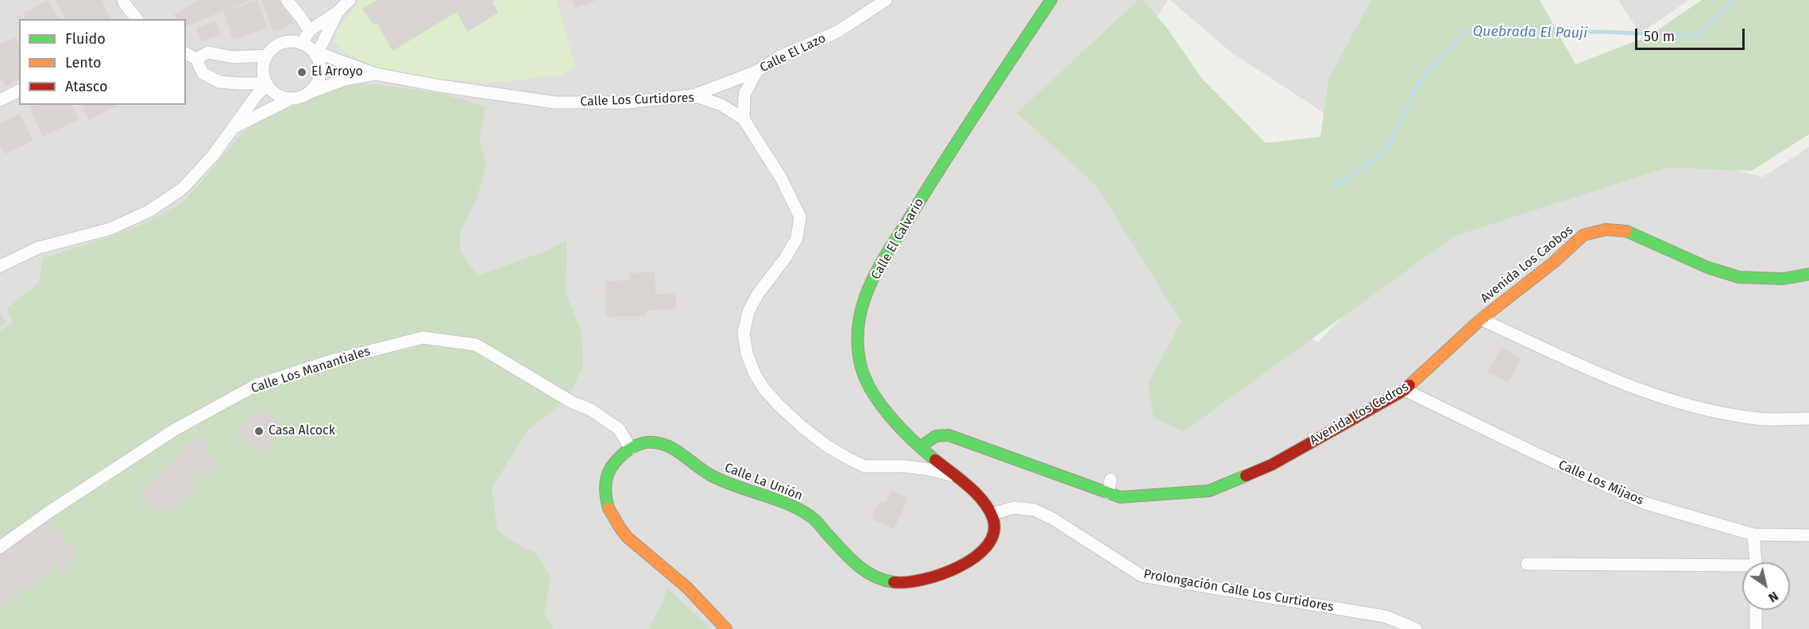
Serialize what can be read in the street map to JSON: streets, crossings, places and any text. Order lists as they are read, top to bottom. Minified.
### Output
{"streets":{"street":["Calle El Lazo","Calle Los Curtidores","Calle El Calvario","Avenida Los Caobos","Calle Los Manantiales","Avenida Los Cedros","Calle La Unión","Calle Los Mijaos","Prolongación Calle Los Curtidores"]},"crossings":[["Calle El Lazo","Calle Los Curtidores"],["Calle Los Curtidores","Calle El Calvario"],["Calle El Calvario","Avenida Los Cedros"],["Avenida Los Caobos","Avenida Los Cedros"],["Calle Los Manantiales","Calle La Unión"],["Avenida Los Cedros","Calle Los Mijaos"],["Calle La Unión","Prolongación Calle Los Curtidores"]],"water":["Quebrada El Paují"],"places":["El Arroyo","Casa Alcock"],"legend":["Fluido","Lento","Atasco"],"scale_bar":"50 m","north":"bottom right"}
